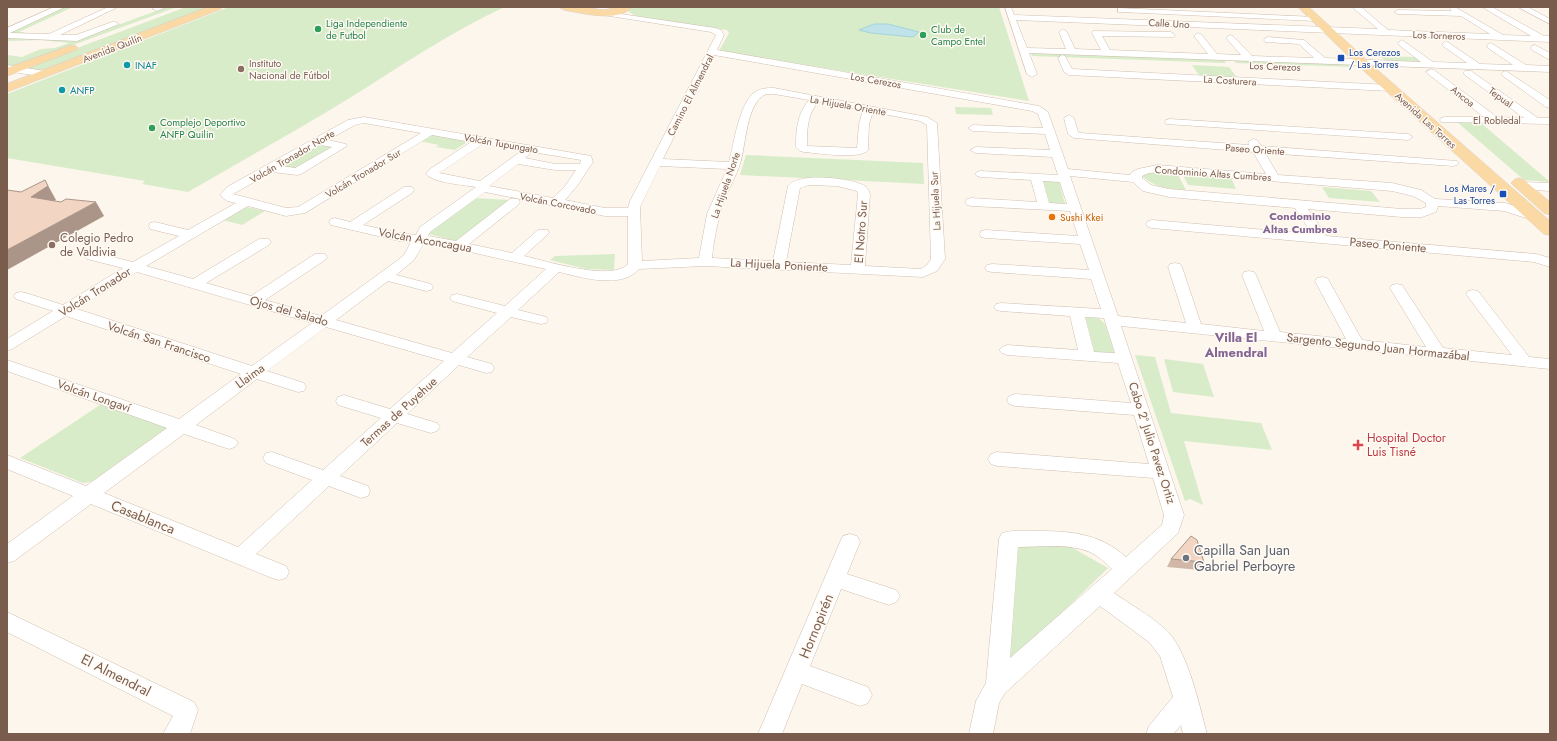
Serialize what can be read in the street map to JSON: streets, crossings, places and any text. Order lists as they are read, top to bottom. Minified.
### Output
{"streets":{"main road":["Avenida Quilín","Avenida Las Torres"],"street":["Calle Uno","Los Torneros","Los Cerezos","La Costurera","Camino El Almendral","Ancoa","Tepual","La Hijuela Oriente","El Robledal","Volcán Tupungato","Paseo Oriente","Volcán Tronador Norte","Volcán Tronador Sur","Condominio Altas Cumbres","La Hijuela Norte","La Hijuela Sur","Volcán Corcovado","El Notro Sur","Volcán Aconcagua","Paseo Poniente","La Hijuela Poniente","Volcán Tronador","Ojos del Salado","Volcán San Francisco","Sargento Segundo Juan Hormazábal","Llaima","Volcán Longaví","Termas de Puyehue","Cabo 2º Julio Pavez Ortiz","Casablanca","Hornopirén","El Almendral"]},"crossings":[["Calle Uno","Los Torneros"],["Calle Uno","Avenida Las Torres"],["Los Torneros","Avenida Las Torres"],["Los Cerezos","La Costurera"],["Los Cerezos","Camino El Almendral"],["Los Cerezos","Ancoa"],["Los Cerezos","Tepual"],["Los Cerezos","Avenida Las Torres"],["Los Cerezos","Cabo 2º Julio Pavez Ortiz"],["La Costurera","Avenida Las Torres"],["Camino El Almendral","Volcán Corcovado"],["Camino El Almendral","Volcán Aconcagua"],["Camino El Almendral","La Hijuela Poniente"],["Ancoa","El Robledal"],["Tepual","El Robledal"],["La Hijuela Oriente","La Hijuela Norte"],["La Hijuela Oriente","La Hijuela Sur"],["Avenida Las Torres","El Robledal"],["Avenida Las Torres","Condominio Altas Cumbres"],["Volcán Tupungato","Volcán Tronador Norte"],["Volcán Tupungato","Volcán Tronador Sur"],["Volcán Tupungato","Volcán Corcovado"],["Volcán Tupungato","Llaima"],["Volcán Tronador Norte","Volcán Tronador Sur"],["Volcán Tronador Norte","Volcán Tronador"],["Volcán Tronador Sur","Volcán Tronador"],["La Hijuela Norte","La Hijuela Poniente"],["La Hijuela Sur","La Hijuela Poniente"],["Volcán Corcovado","Llaima"],["El Notro Sur","La Hijuela Poniente"],["Volcán Aconcagua","La Hijuela Poniente"],["Volcán Aconcagua","Llaima"],["Volcán Aconcagua","Termas de Puyehue"],["Volcán Tronador","Ojos del Salado"],["Volcán Tronador","Volcán San Francisco"],["Ojos del Salado","Llaima"],["Ojos del Salado","Termas de Puyehue"],["Volcán San Francisco","Llaima"],["Sargento Segundo Juan Hormazábal","Cabo 2º Julio Pavez Ortiz"],["Llaima","Volcán Longaví"],["Llaima","Casablanca"],["Termas de Puyehue","Casablanca"]],"districts":["Condominio Altas Cumbres","Villa El Almendral"],"places":{"other":["Liga Independiente de Futbol","Club de Campo Entel","INAF","Instituto Nacional de Fútbol","ANFP","Complejo Deportivo ANFP Quilin","Sushi Kkei","Colegio Pedro de Valdivia","Capilla San Juan Gabriel Perboyre"],"transit":["Los Cerezos / Las Torres","Los Mares / Las Torres"],"health":["Hospital Doctor Luis Tisné"]}}
